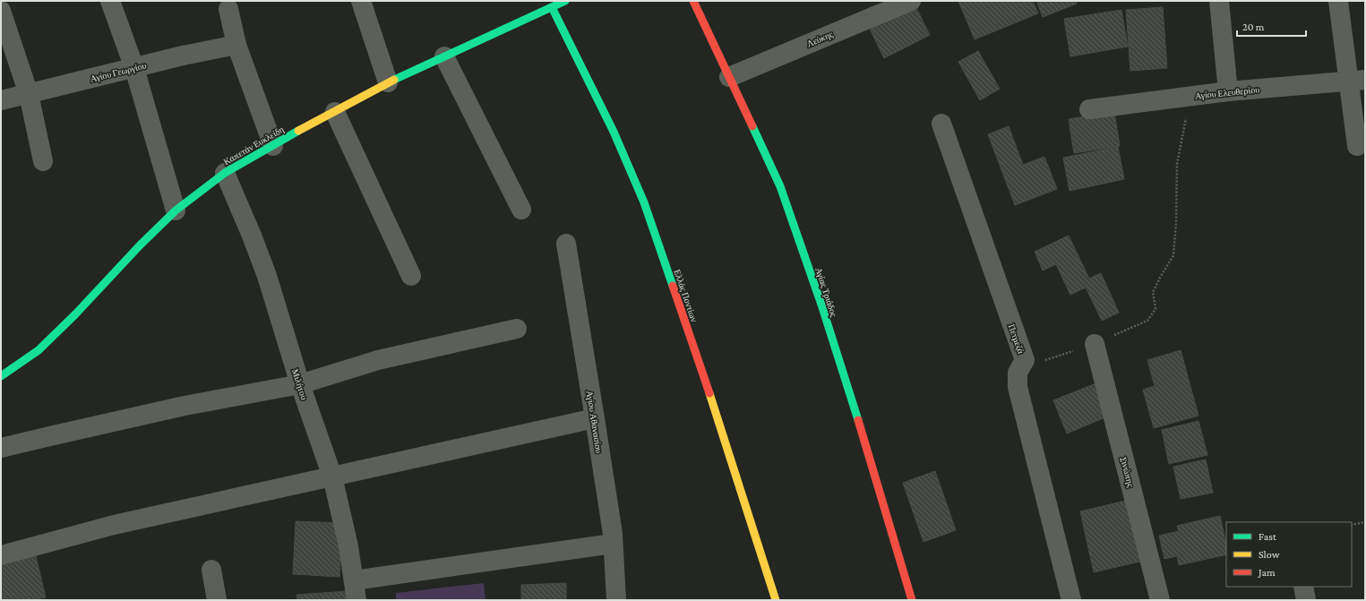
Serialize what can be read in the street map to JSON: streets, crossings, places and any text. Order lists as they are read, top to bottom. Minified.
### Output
{"streets":{"street":["Λεύκης","Αγίου Γεωργίου","Αγίου Ελευθερίου","Καπετάν Ευκλείδη","Αγίας Τριάδος","Ελλάς Ποντίων","Πετμεζά","Μιλήτου","Αγίου Αθανασίου","Σινώπης"]},"crossings":[["Λεύκης","Αγίας Τριάδος"],["Καπετάν Ευκλείδη","Ελλάς Ποντίων"],["Καπετάν Ευκλείδη","Μιλήτου"]],"legend":["Fast","Slow","Jam"],"scale_bar":"20 m"}
